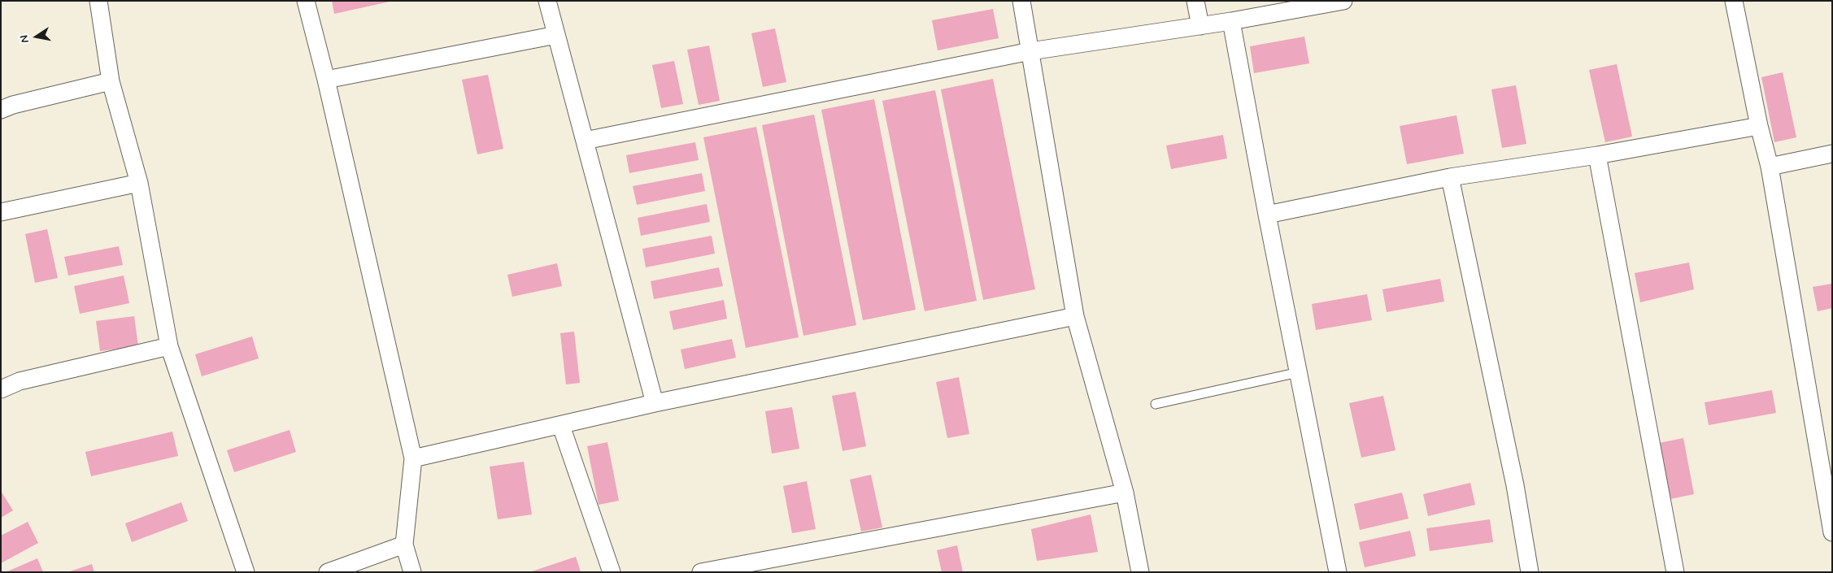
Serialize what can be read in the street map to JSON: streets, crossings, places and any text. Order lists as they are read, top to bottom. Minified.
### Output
{"north":"left"}
